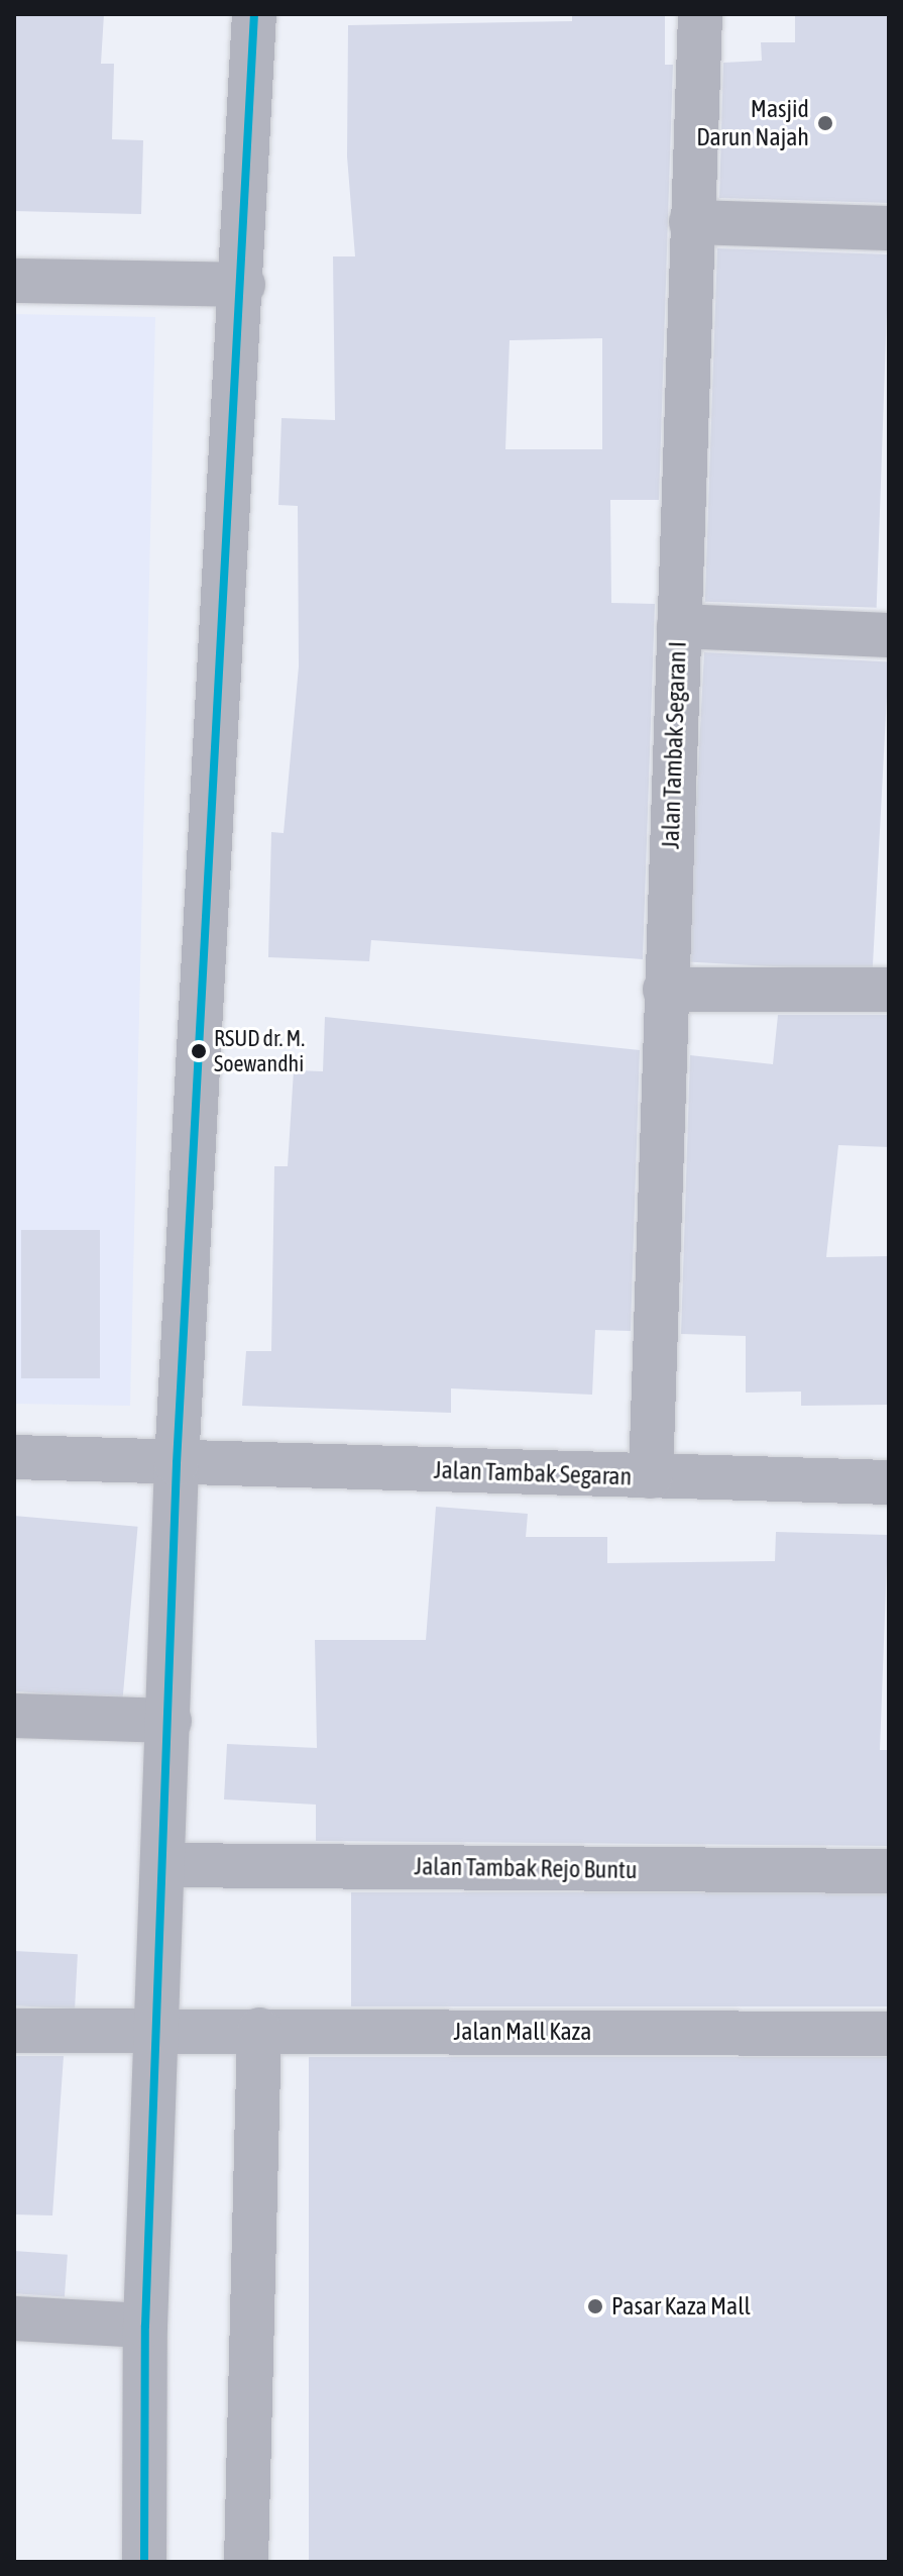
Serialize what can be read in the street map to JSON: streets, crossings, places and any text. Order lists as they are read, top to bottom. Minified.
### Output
{"streets":{"street":["Jalan Tambak Segaran I","Jalan Tambak Segaran","Jalan Tambak Rejo Buntu","Jalan Mall Kaza"]},"crossings":[["Jalan Tambak Segaran I","Jalan Tambak Segaran"]],"places":["Masjid Darun Najah","RSUD dr. M. Soewandhi","Pasar Kaza Mall"]}
